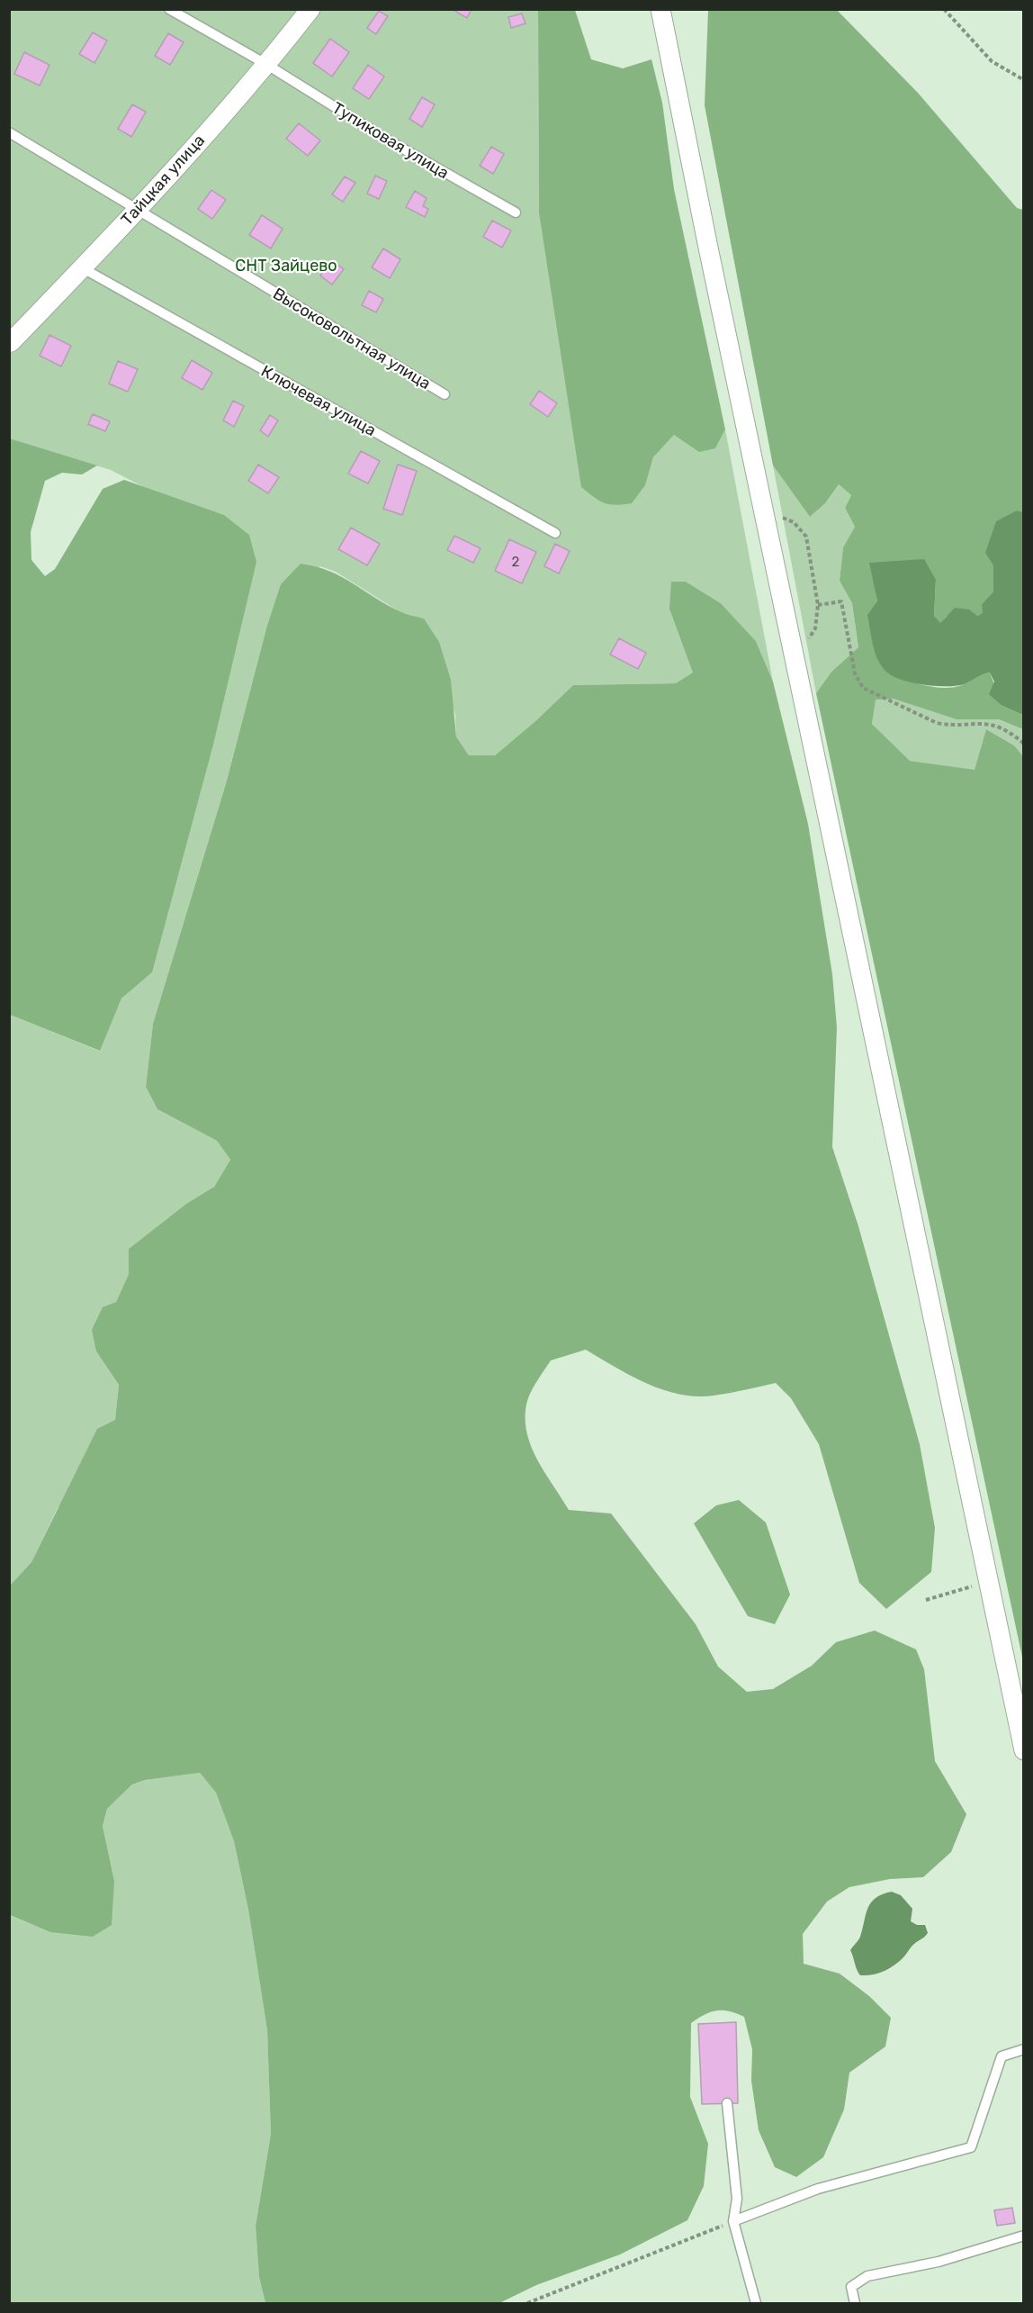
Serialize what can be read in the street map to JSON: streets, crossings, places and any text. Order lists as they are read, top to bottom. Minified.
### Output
{"streets":{"street":["Тайцкая улица"],"lane":["Тупиковая улица","Высоковольтная улица","Ключевая улица"]},"crossings":[["Тупиковая улица","Тайцкая улица"],["Тайцкая улица","Высоковольтная улица"],["Тайцкая улица","Ключевая улица"]],"parks":["СНТ Зайцево"],"house_numbers":["2"]}
